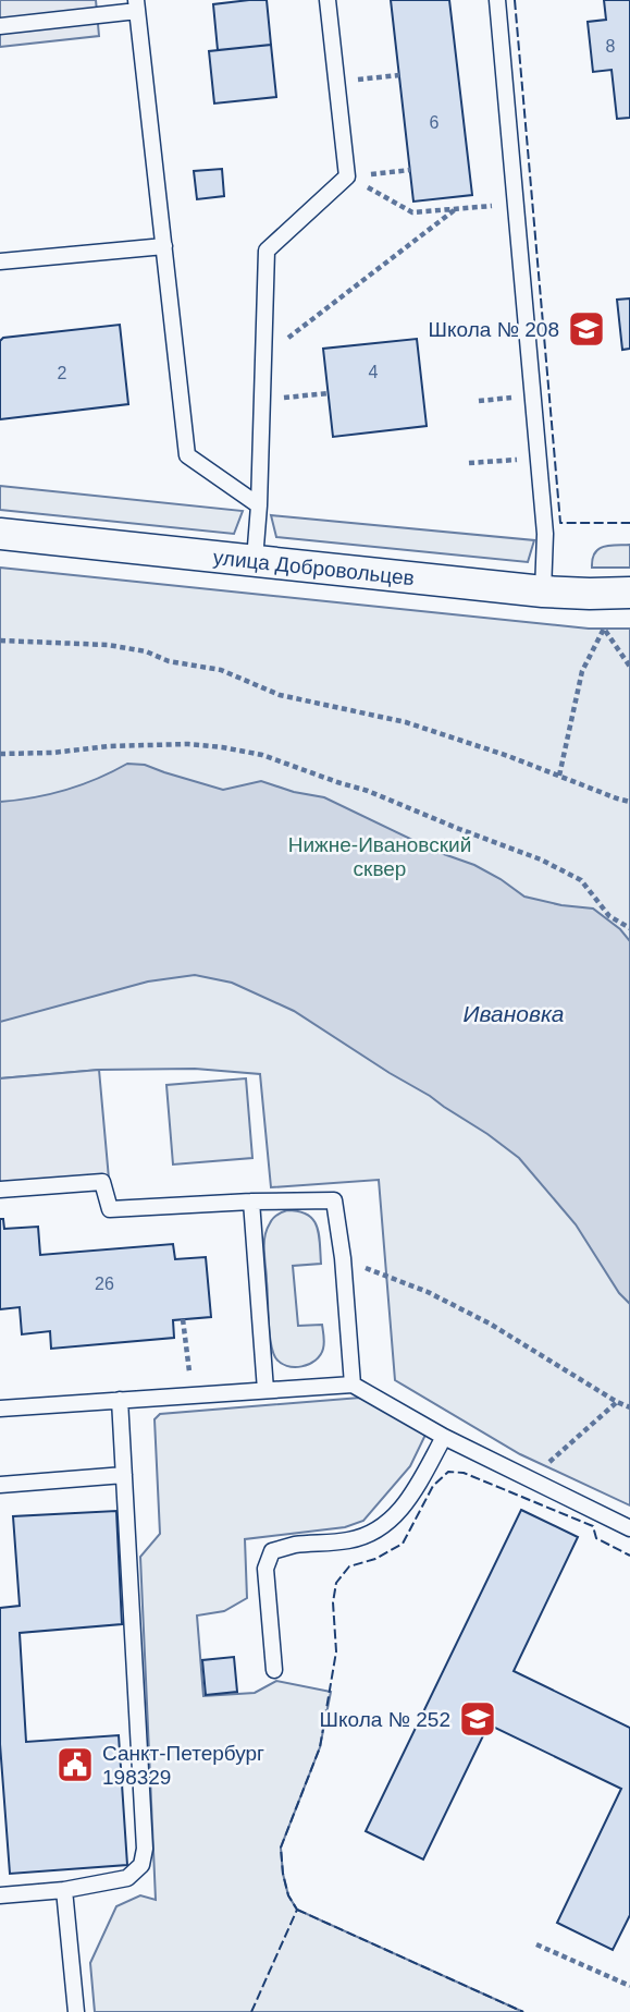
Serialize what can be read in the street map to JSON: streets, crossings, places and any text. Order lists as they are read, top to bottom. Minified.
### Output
{"streets":{"street":["улица Добровольцев"]},"water":["Ивановка"],"parks":["Нижне-Ивановский сквер"],"places":{"school or university":["Школа № 208","Школа № 252"],"public building":["Санкт-Петербург 198329"]},"house_numbers":["8","6","4","2","26"]}
